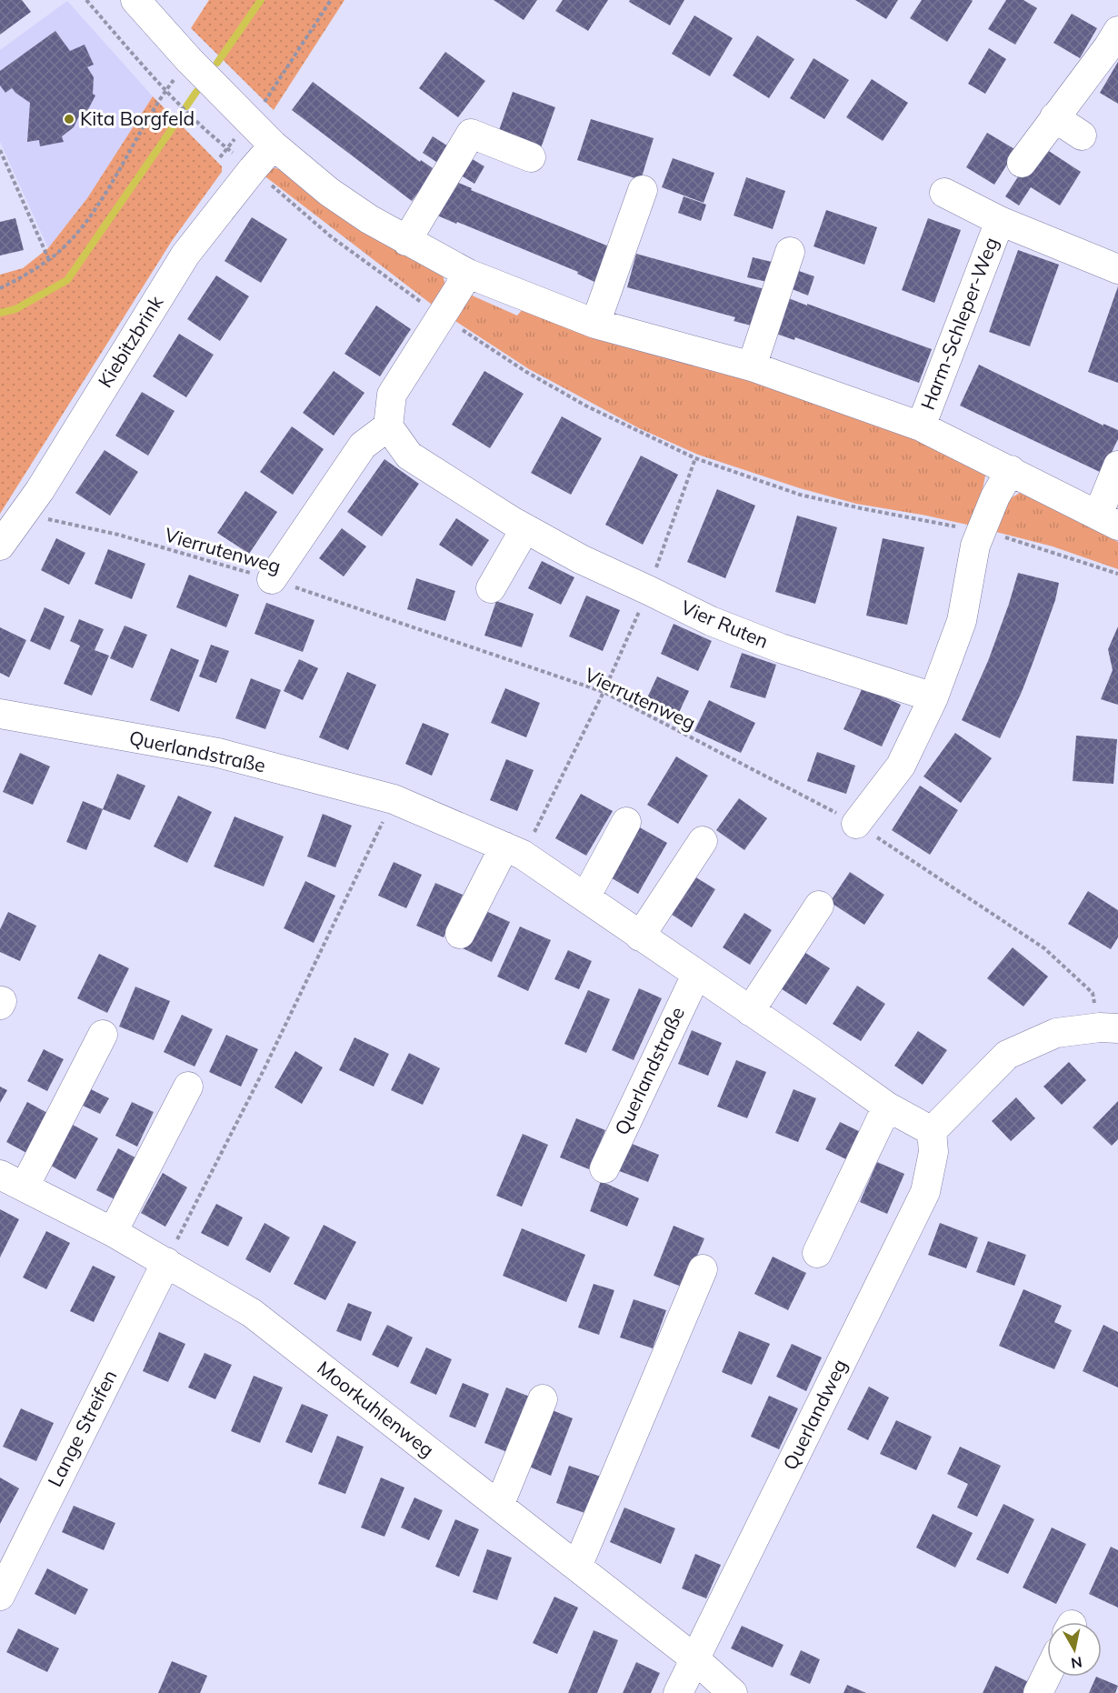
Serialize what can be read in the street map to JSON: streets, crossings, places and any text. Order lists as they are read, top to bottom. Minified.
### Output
{"streets":{"street":["Harm-Schleper-Weg","Kiebitzbrink","Vier Ruten","Querlandstraße","Moorkuhlenweg","Querlandweg","Lange Streifen"],"path":["Vierrutenweg"]},"crossings":[["Kiebitzbrink","Vierrutenweg"],["Querlandstraße","Querlandweg"],["Moorkuhlenweg","Querlandweg"],["Moorkuhlenweg","Lange Streifen"]],"places":["Kita Borgfeld"],"north":"bottom"}
